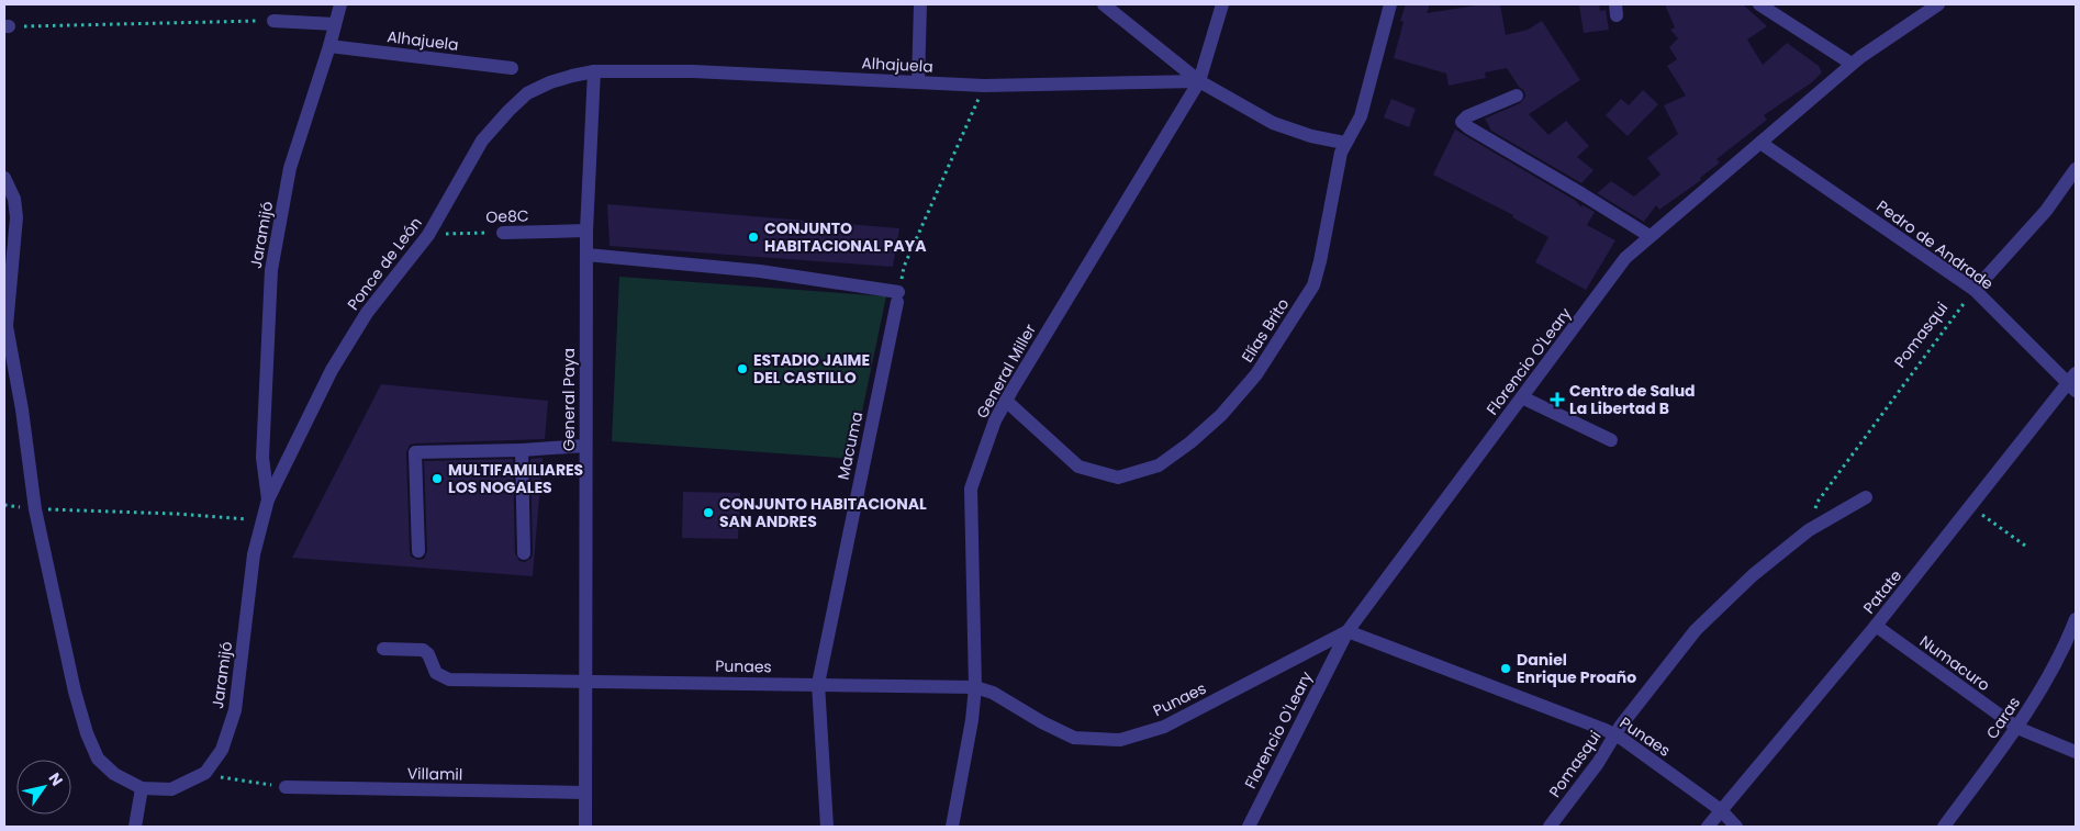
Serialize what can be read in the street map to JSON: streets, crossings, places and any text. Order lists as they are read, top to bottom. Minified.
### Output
{"streets":{"street":["Alhajuela","Oe8C","Jaramijó","Pedro de Andrade","Ponce de León","Elías Brito","Pomasqui","Florencio O'Leary","General Miller","General Paya","Macuma","Patate","Numacuro","Punaes","Caras","Villamil"]},"crossings":[["Alhajuela","Jaramijó"],["Alhajuela","Ponce de León"],["Alhajuela","General Miller"],["Alhajuela","General Paya"],["Oe8C","Ponce de León"],["Oe8C","General Paya"],["Jaramijó","Ponce de León"],["Pedro de Andrade","Pomasqui"],["Pedro de Andrade","Florencio O'Leary"],["Pedro de Andrade","Patate"],["Ponce de León","General Paya"],["Elías Brito","General Miller"],["Pomasqui","Punaes"],["Florencio O'Leary","Punaes"],["General Miller","Punaes"],["General Paya","Punaes"],["General Paya","Villamil"],["Macuma","Punaes"],["Patate","Numacuro"],["Patate","Punaes"],["Numacuro","Caras"]],"places":{"other":["CONJUNTO HABITACIONAL PAYA","ESTADIO JAIME DEL CASTILLO","MULTIFAMILIARES LOS NOGALES","CONJUNTO HABITACIONAL SAN ANDRES","Daniel Enrique Proaño"],"health":["Centro de Salud La Libertad B"]},"north":"top right"}
